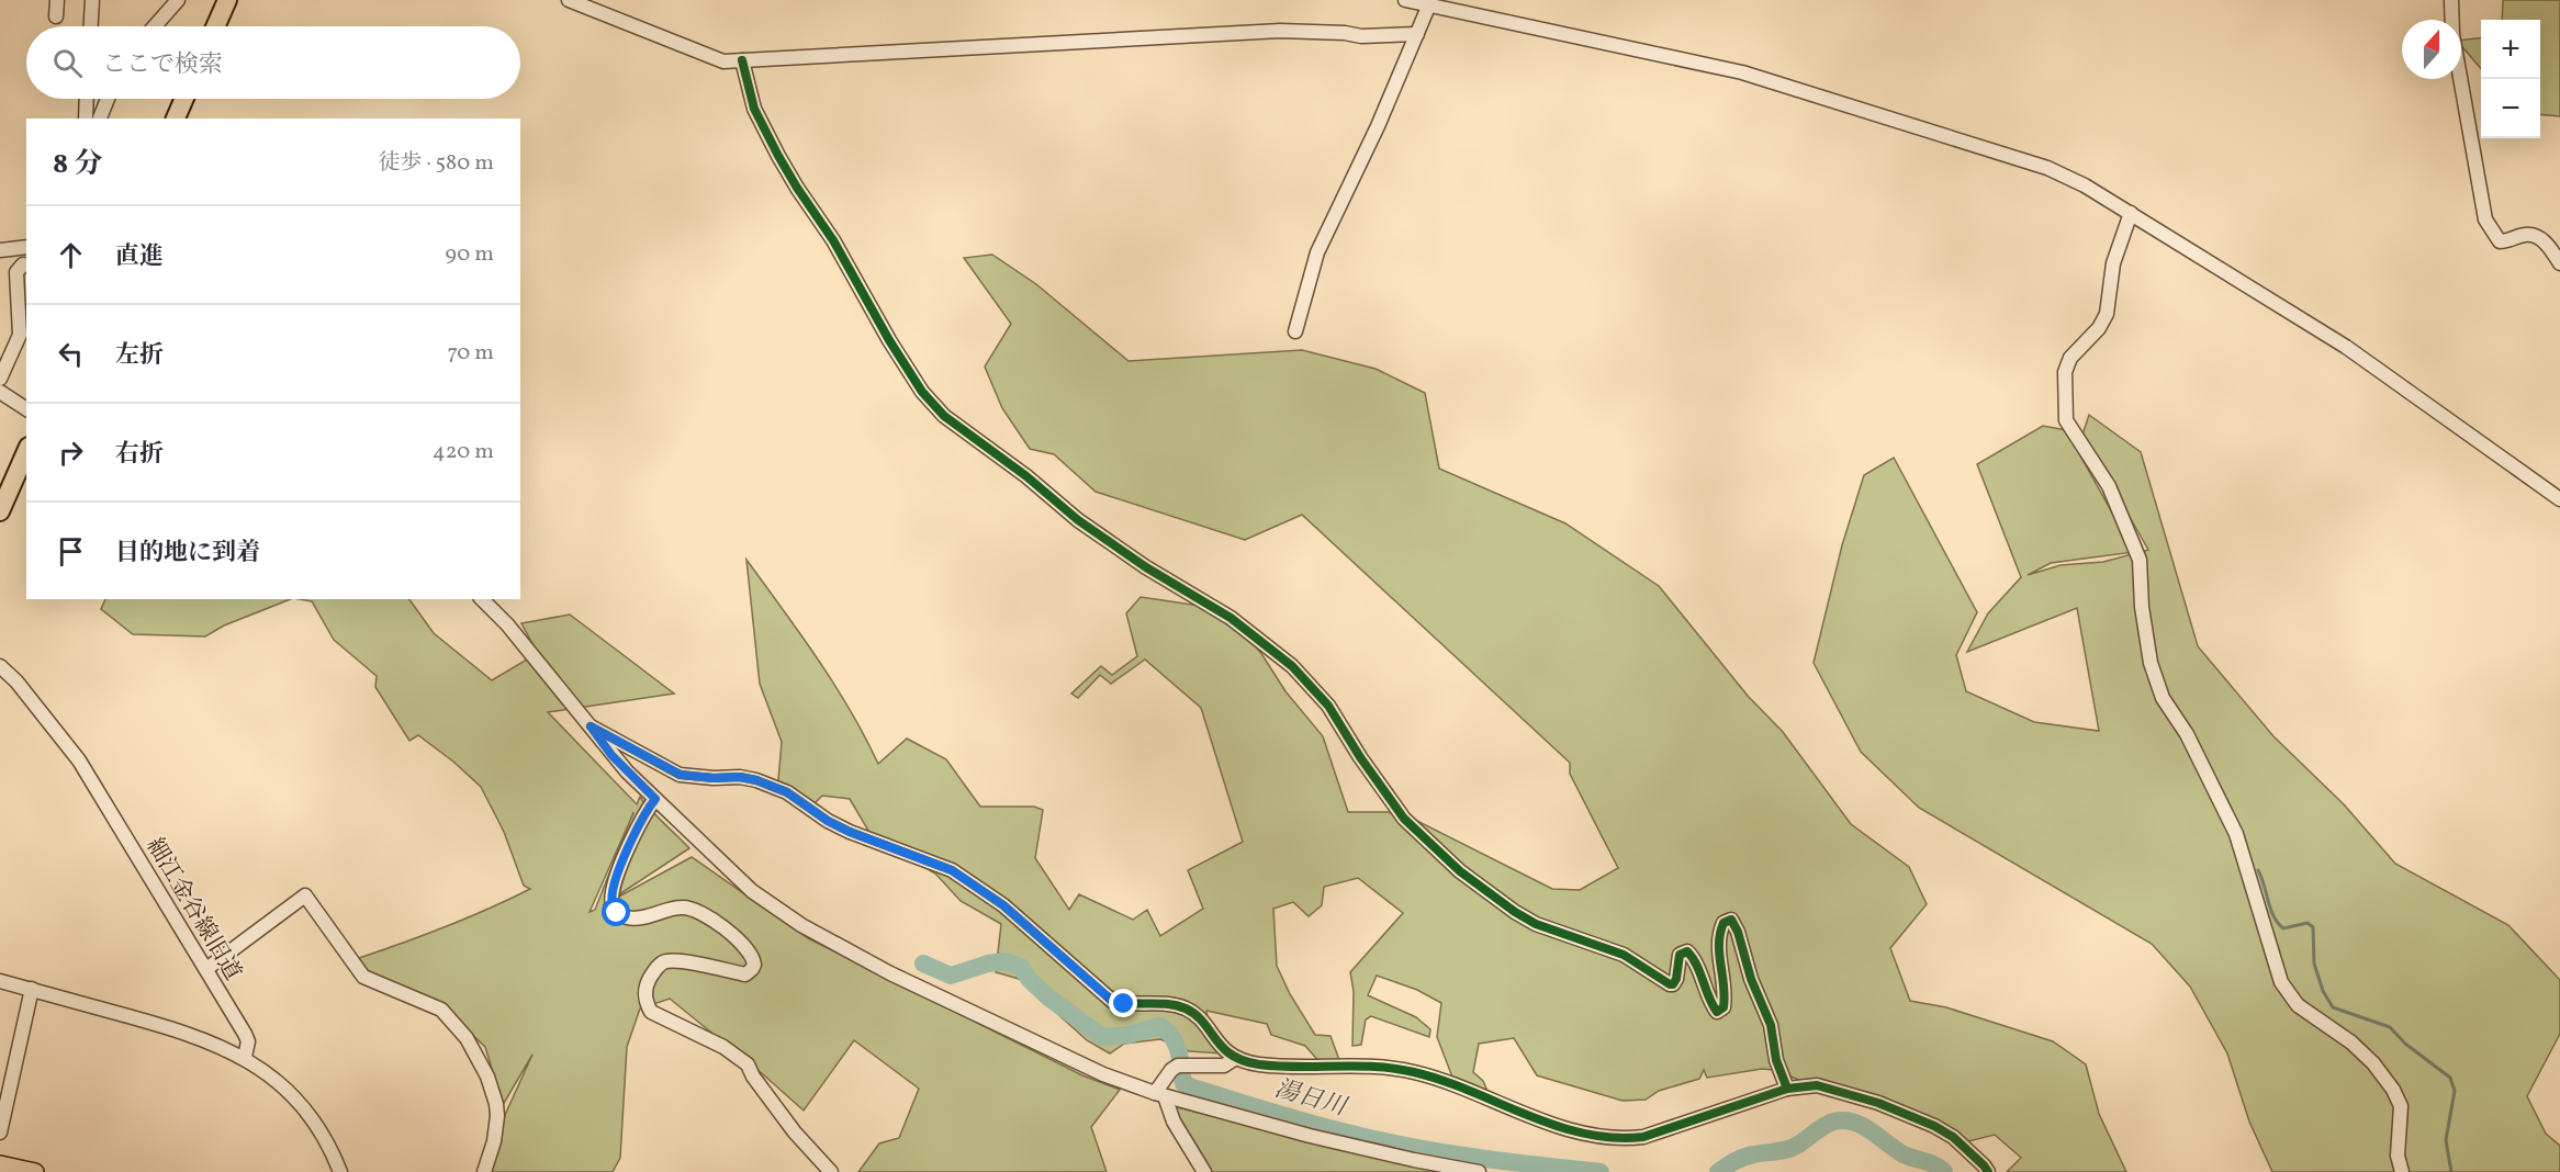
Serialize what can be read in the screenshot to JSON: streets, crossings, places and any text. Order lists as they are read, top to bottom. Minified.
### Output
{"streets":{"street":["細江金谷線旧道"]},"water":["湯日川"],"north":"top","page":{"map_buttons":["+","−"],"search":"ここで検索","heading":["8 分","徒歩 · 580 m"],"list":[["直進","90 m"],["左折","70 m"],["右折","420 m"],"目的地に到着"]}}
